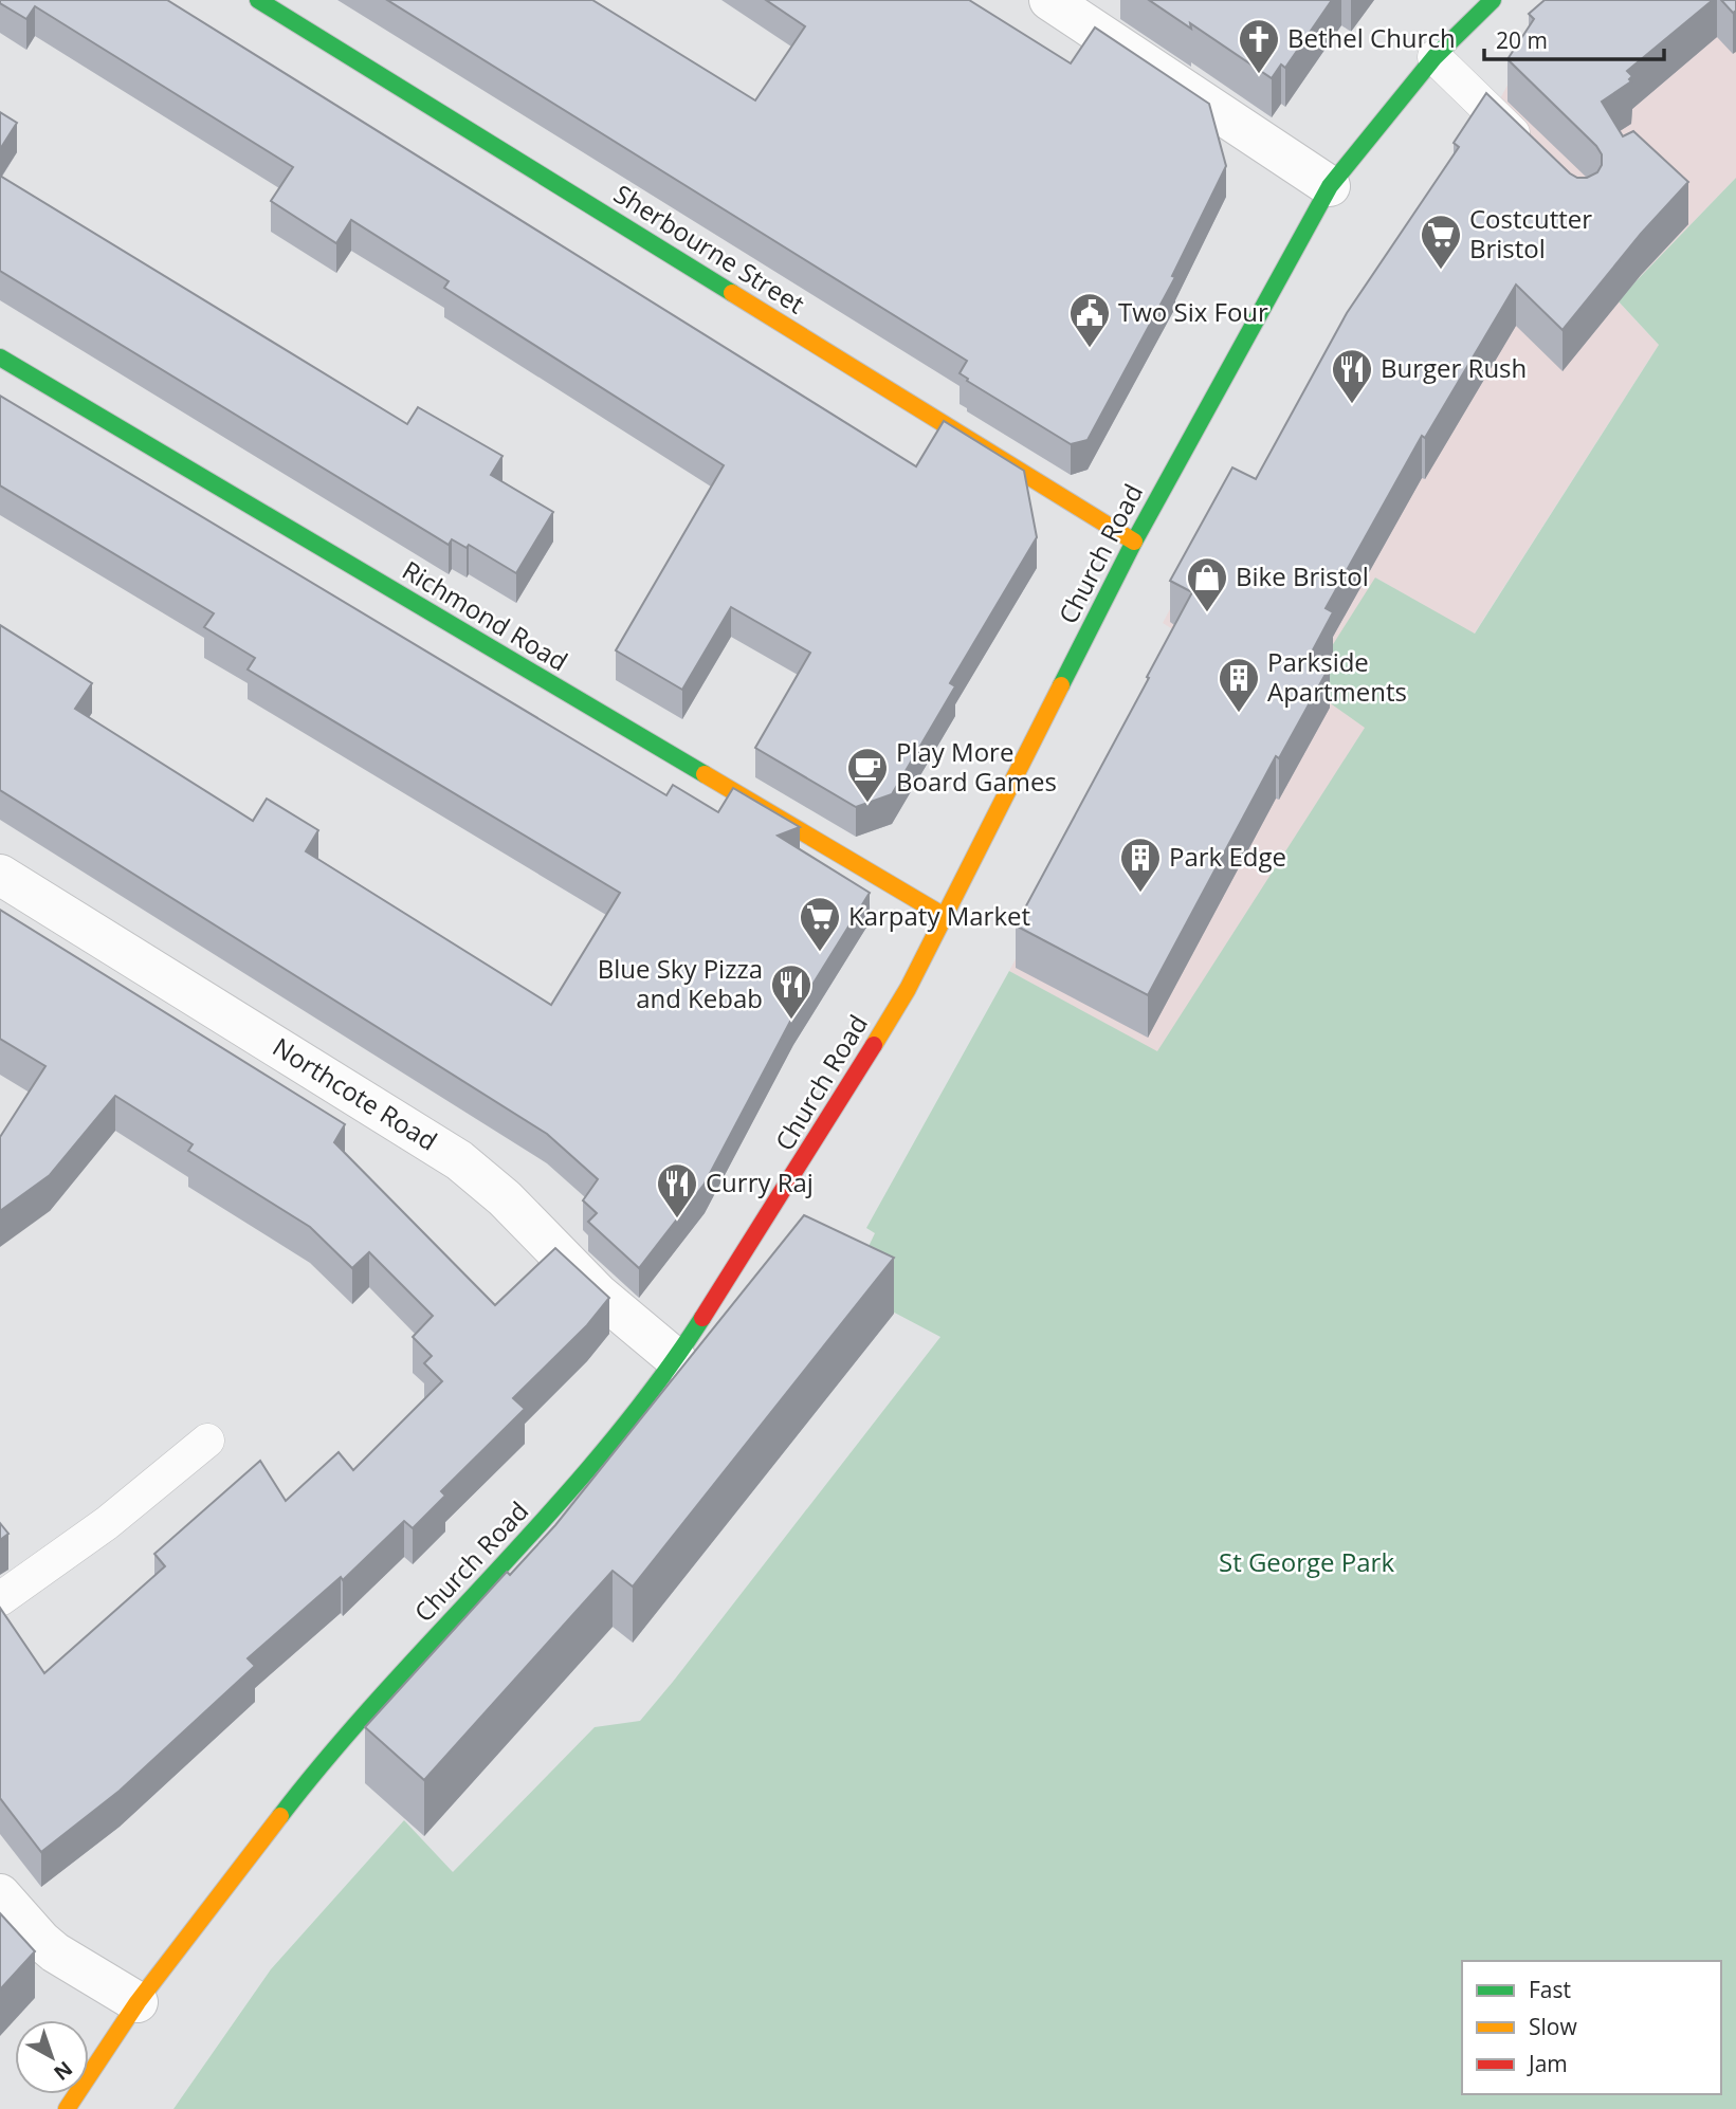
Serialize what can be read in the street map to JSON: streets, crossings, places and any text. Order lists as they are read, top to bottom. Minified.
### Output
{"streets":{"main road":["Sherbourne Street","Church Road","Richmond Road"],"street":["Northcote Road"]},"crossings":[["Sherbourne Street","Church Road"],["Church Road","Richmond Road"],["Church Road","Northcote Road"]],"parks":["St George Park"],"places":{"church":["Bethel Church"],"supermarket":["Costcutter Bristol","Karpaty Market"],"public building":["Two Six Four"],"restaurant":["Burger Rush","Blue Sky Pizza and Kebab","Curry Raj"],"shop":["Bike Bristol"],"building":["Parkside Apartments","Park Edge"],"cafe":["Play More Board Games"]},"legend":["Fast","Slow","Jam"],"scale_bar":"20 m","north":"bottom right"}
